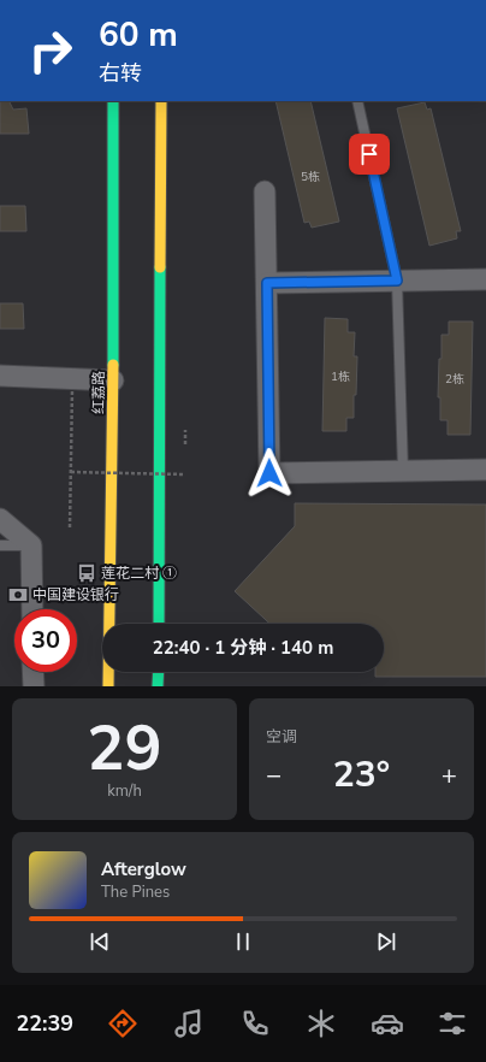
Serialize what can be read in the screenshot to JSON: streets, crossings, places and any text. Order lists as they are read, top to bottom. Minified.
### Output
{"streets":{"main road":["红荔路"]},"places":{"bus stop":["莲花二村 ①"],"bank":["中国建设银行"]},"house_numbers":["5栋","1栋","2栋"],"page":{"turn":["60 m","右转"],"limit":"30","trip":"22:40 · 1 分钟 · 140 m","tile":[["29","km/h"],"空调"],"heat":["−","23°","+"],"song":["Afterglow","The Pines"],"tabs":"22:39"}}
